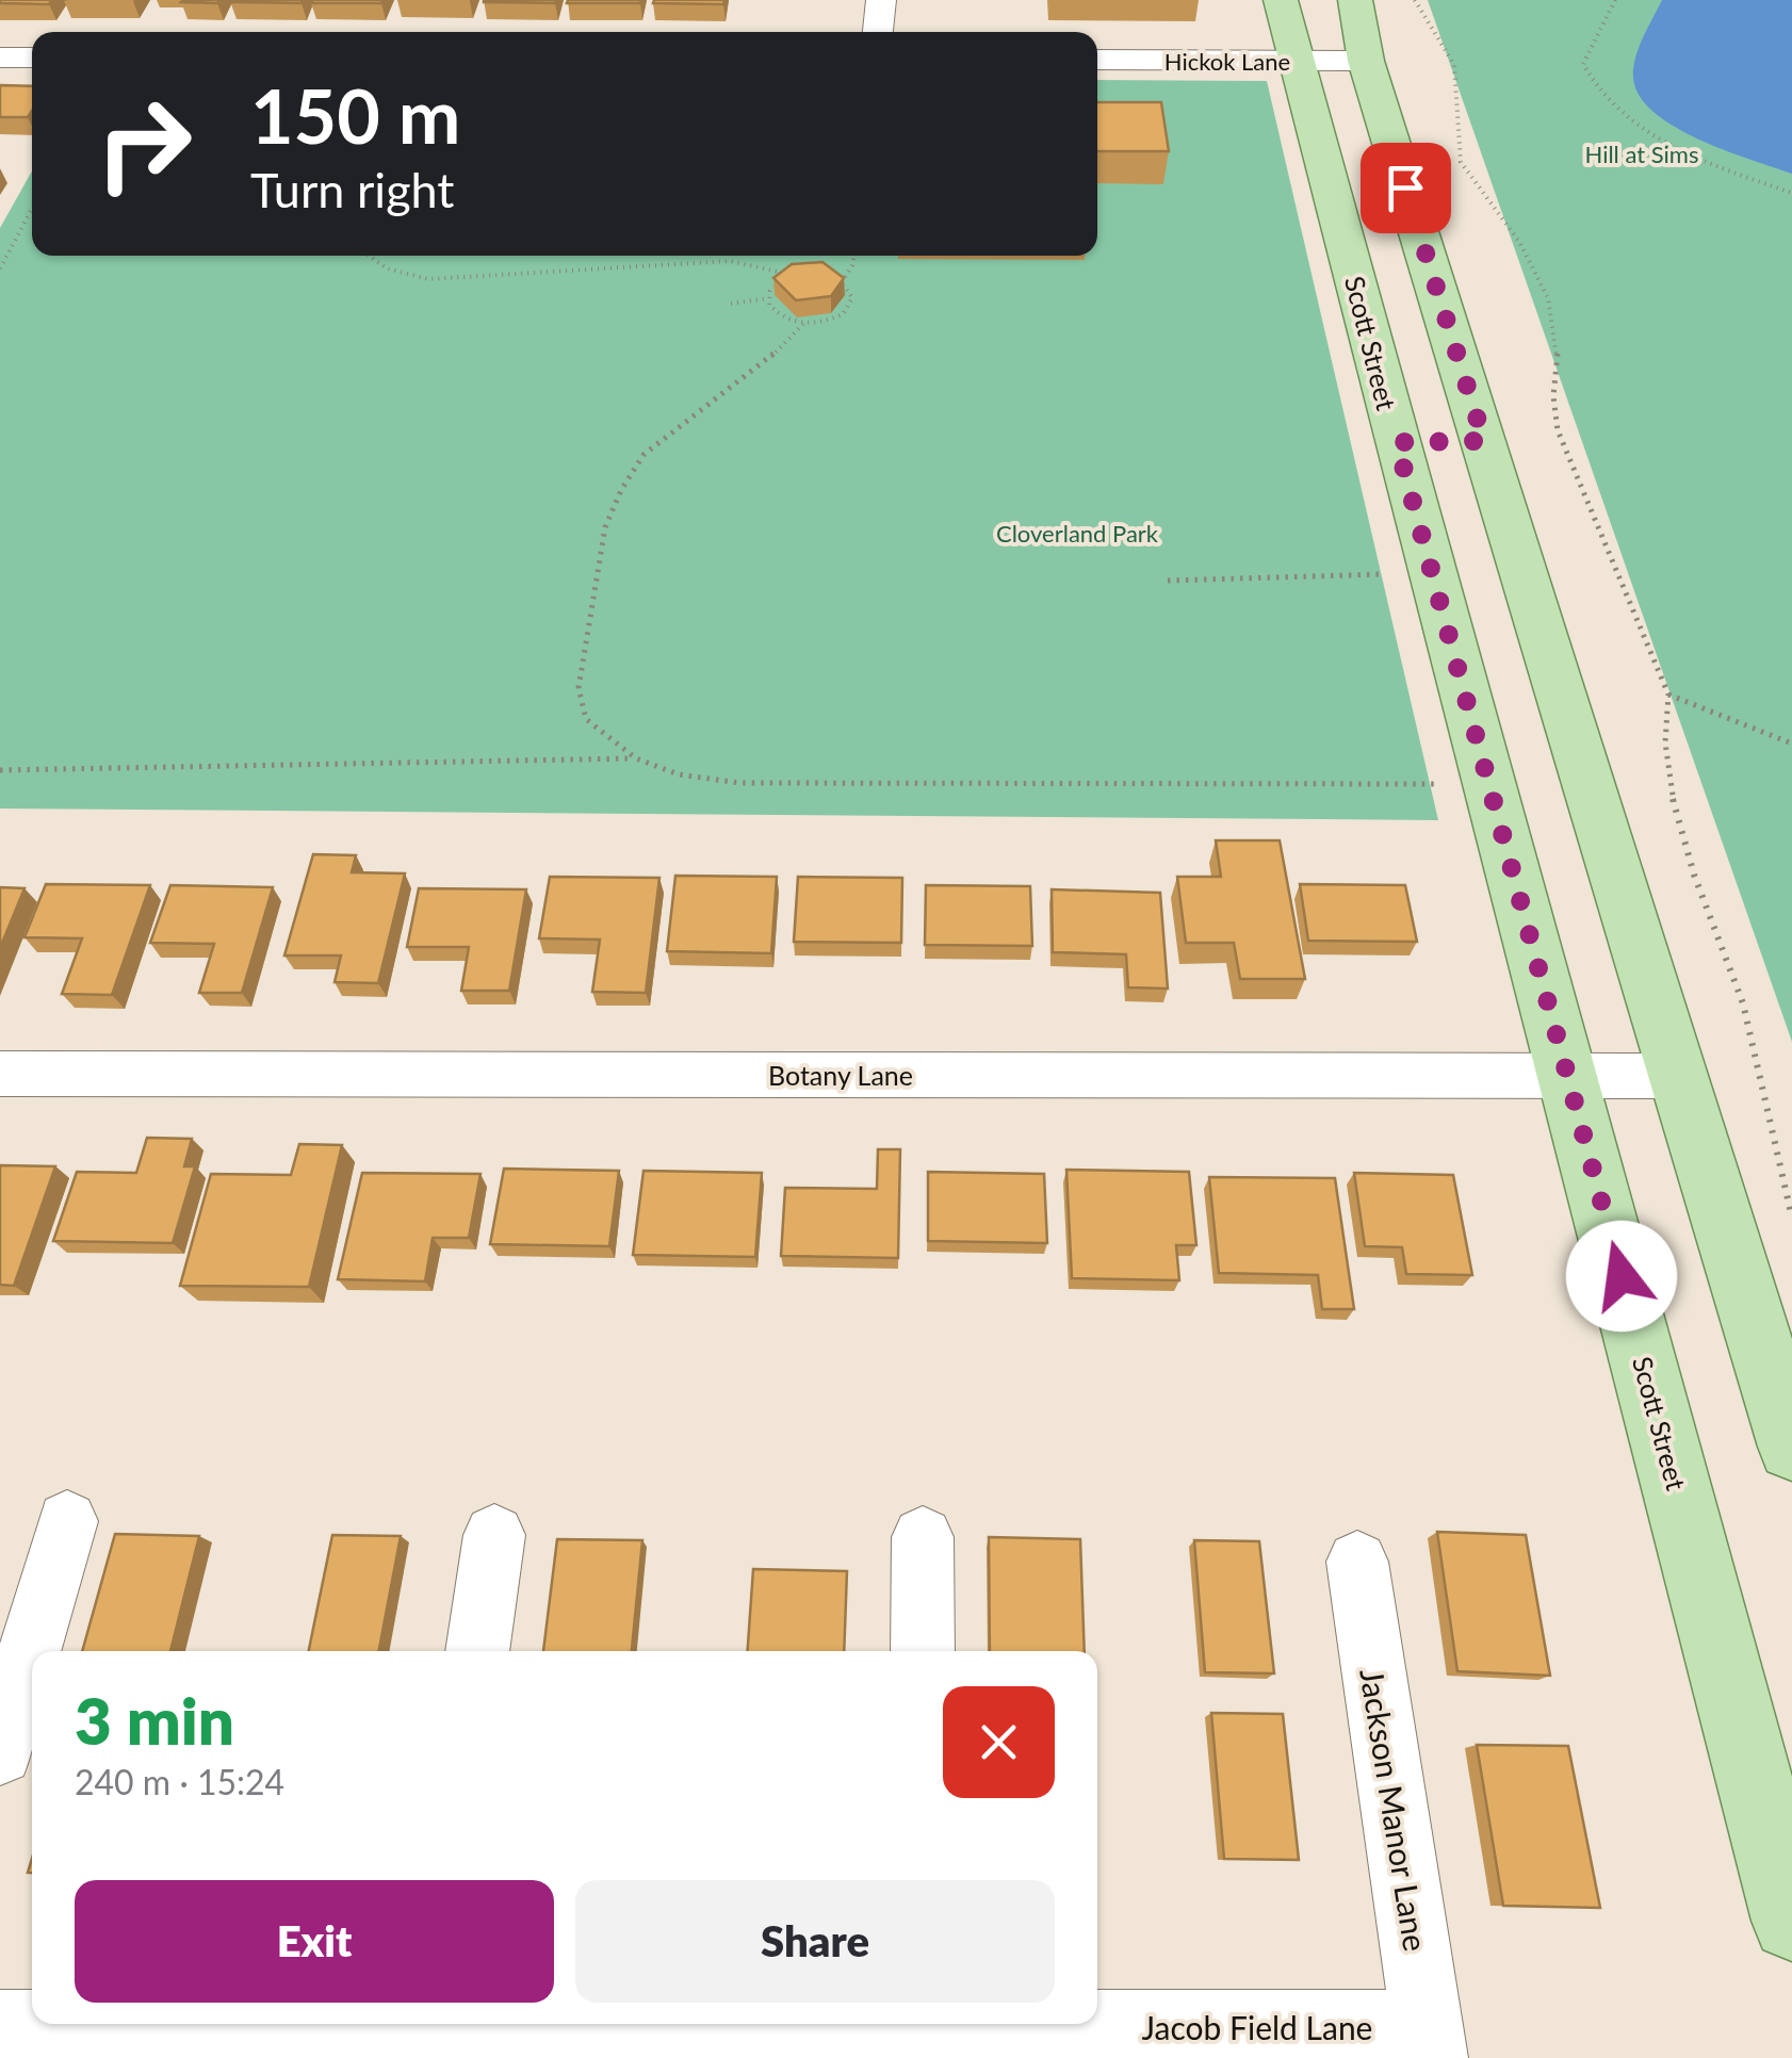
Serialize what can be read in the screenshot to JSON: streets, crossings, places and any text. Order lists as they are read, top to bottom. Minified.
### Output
{"streets":{"main road":["Scott Street"],"street":["Hickok Lane","Botany Lane","Jackson Manor Lane","Jacob Field Lane"]},"crossings":[["Hickok Lane","Scott Street"],["Scott Street","Botany Lane"],["Jackson Manor Lane","Jacob Field Lane"]],"parks":["Hill at Sims","Cloverland Park"],"page":{"turn":["150 m","Turn right"],"heading":["3 min","240 m · 15:24"],"buttons":["Exit","Share"]}}
